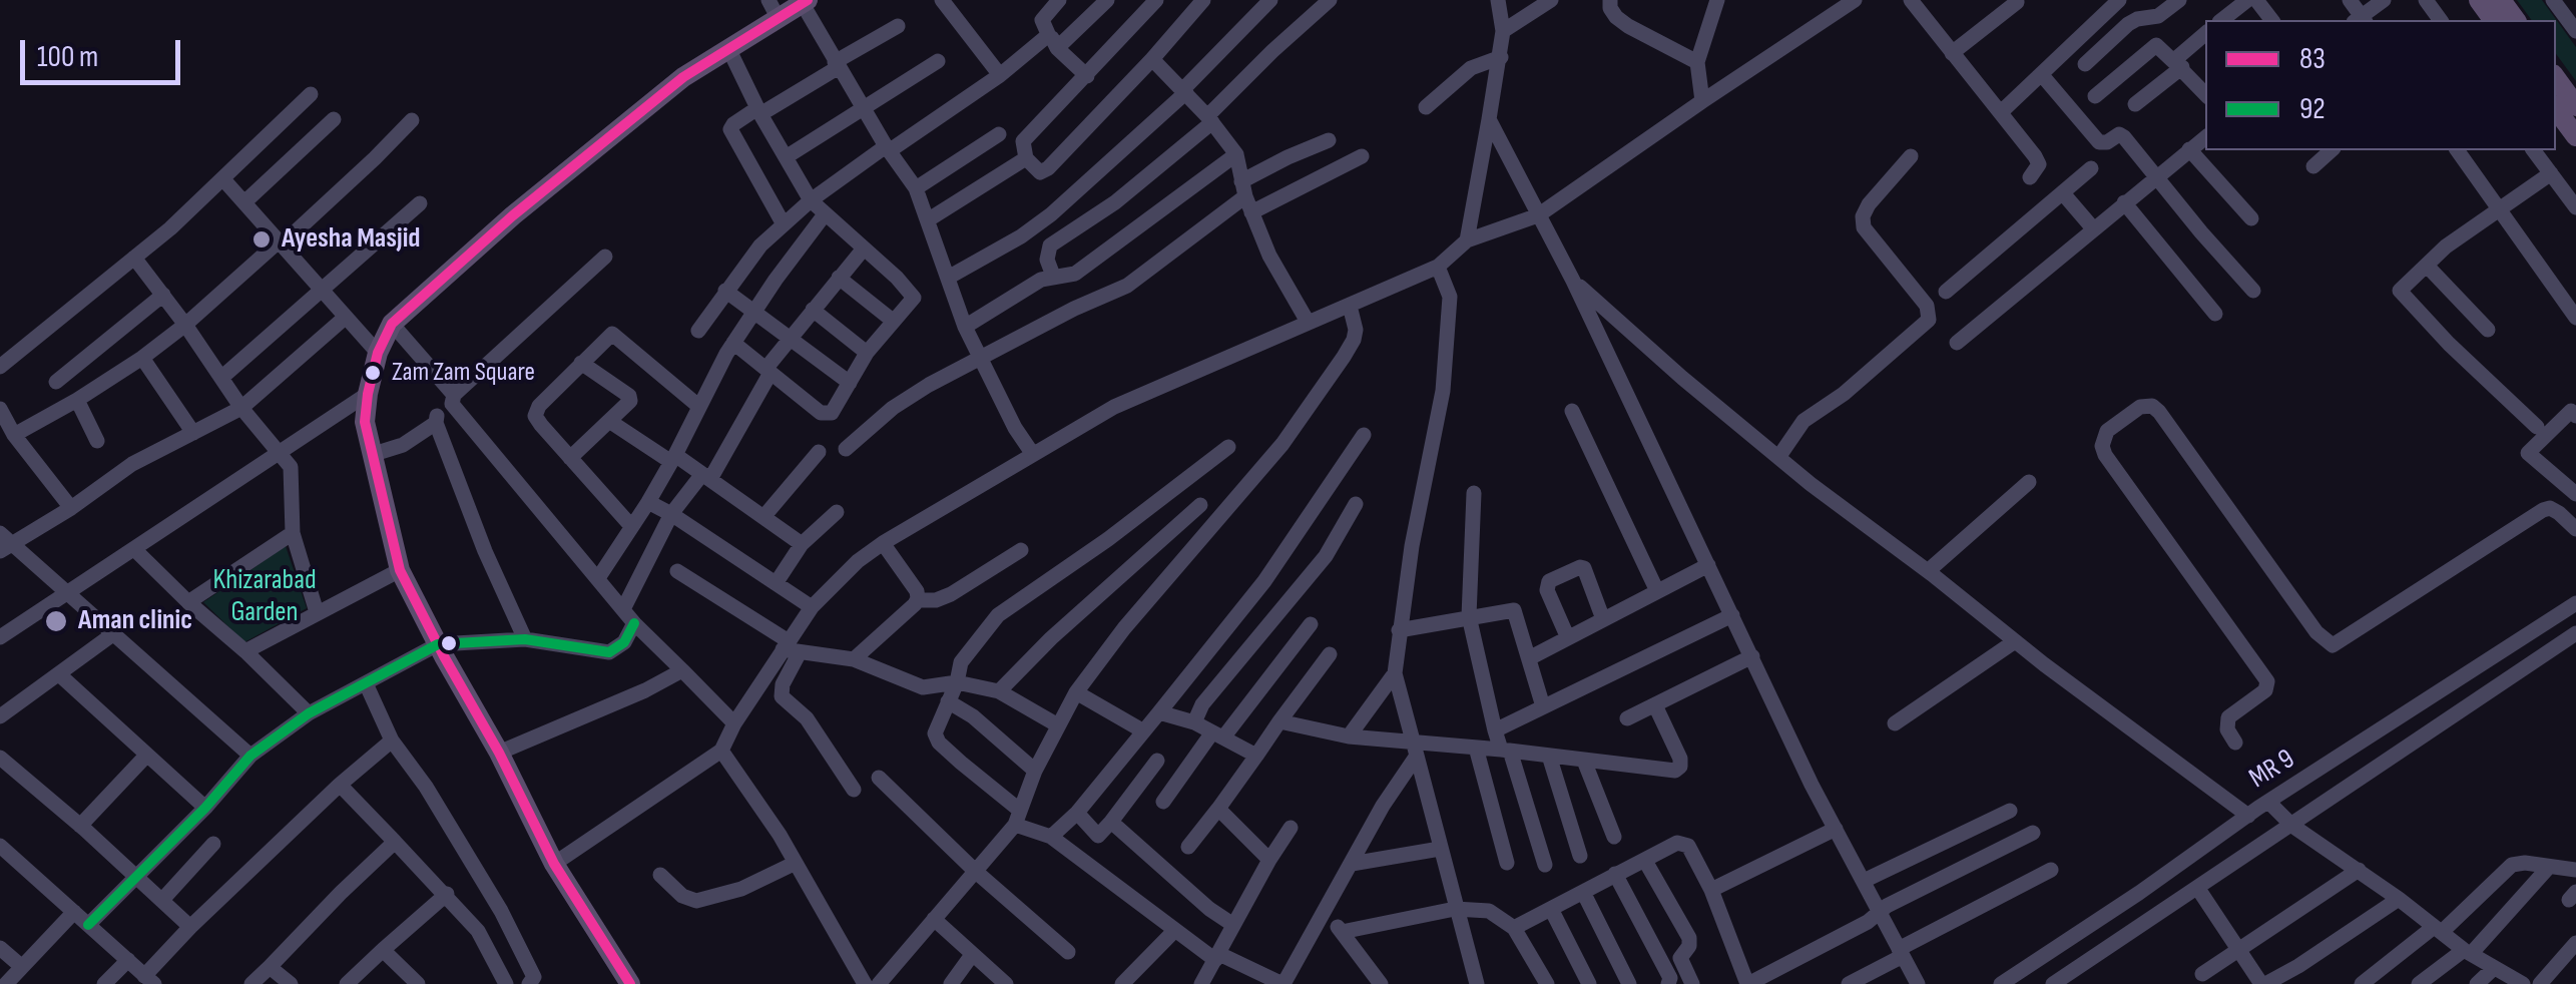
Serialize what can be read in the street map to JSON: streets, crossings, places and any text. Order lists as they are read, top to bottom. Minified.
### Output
{"streets":{"street":["MR 9"]},"parks":["Khizarabad Garden"],"places":["Ayesha Masjid","Zam Zam Square","Aman clinic"],"lines":["transit line 83","transit line 92"],"legend":["83","92"],"scale_bar":"100 m"}
